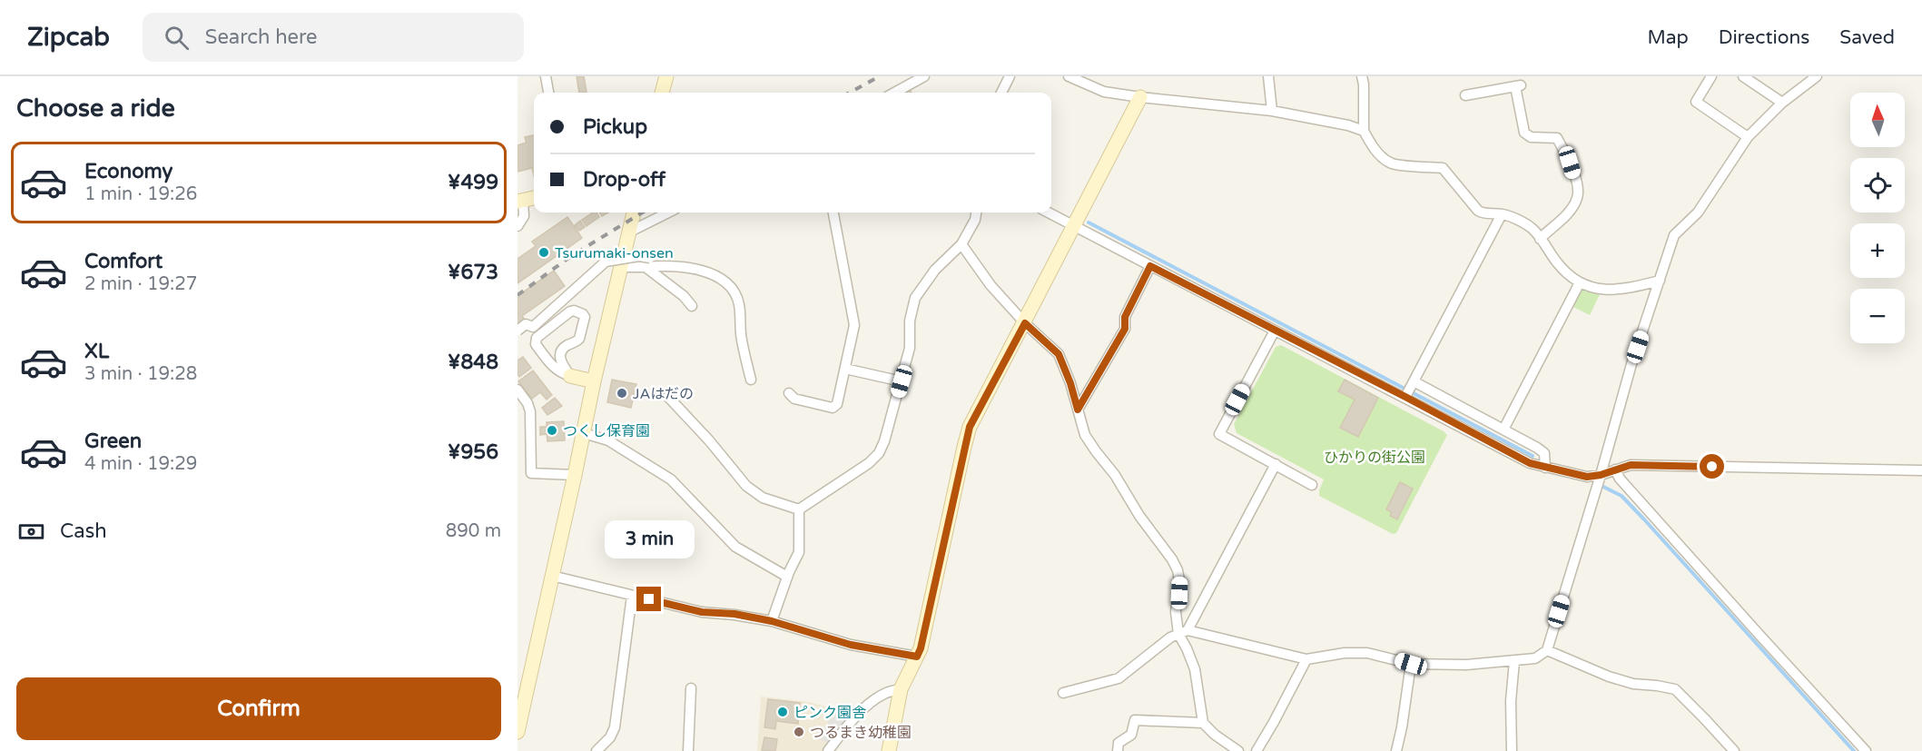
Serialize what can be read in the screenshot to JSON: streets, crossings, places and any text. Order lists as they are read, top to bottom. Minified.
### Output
{"parks":["ひかりの街公園"],"places":["Tsurumaki-onsen","JAはだの","つくし保育園","ピンク園舎","つるまき幼稚園"],"north":"top","page":{"header":"Zipcab","search":"Search here","nav":["Map","Directions","Saved"],"heading":"Choose a ride","map_buttons":["+","−"],"banner":["Pickup","Drop-off"],"list":[{"name":"Economy","note":"1 min · 19:26","value":"¥499"},{"name":"Comfort","note":"2 min · 19:27","value":"¥673"},{"name":"XL","note":"3 min · 19:28","value":"¥848"},{"name":"Green","note":"4 min · 19:29","value":"¥956"}],"pay":["Cash","890 m"],"bubble":"3 min","buttons":"Confirm"}}
